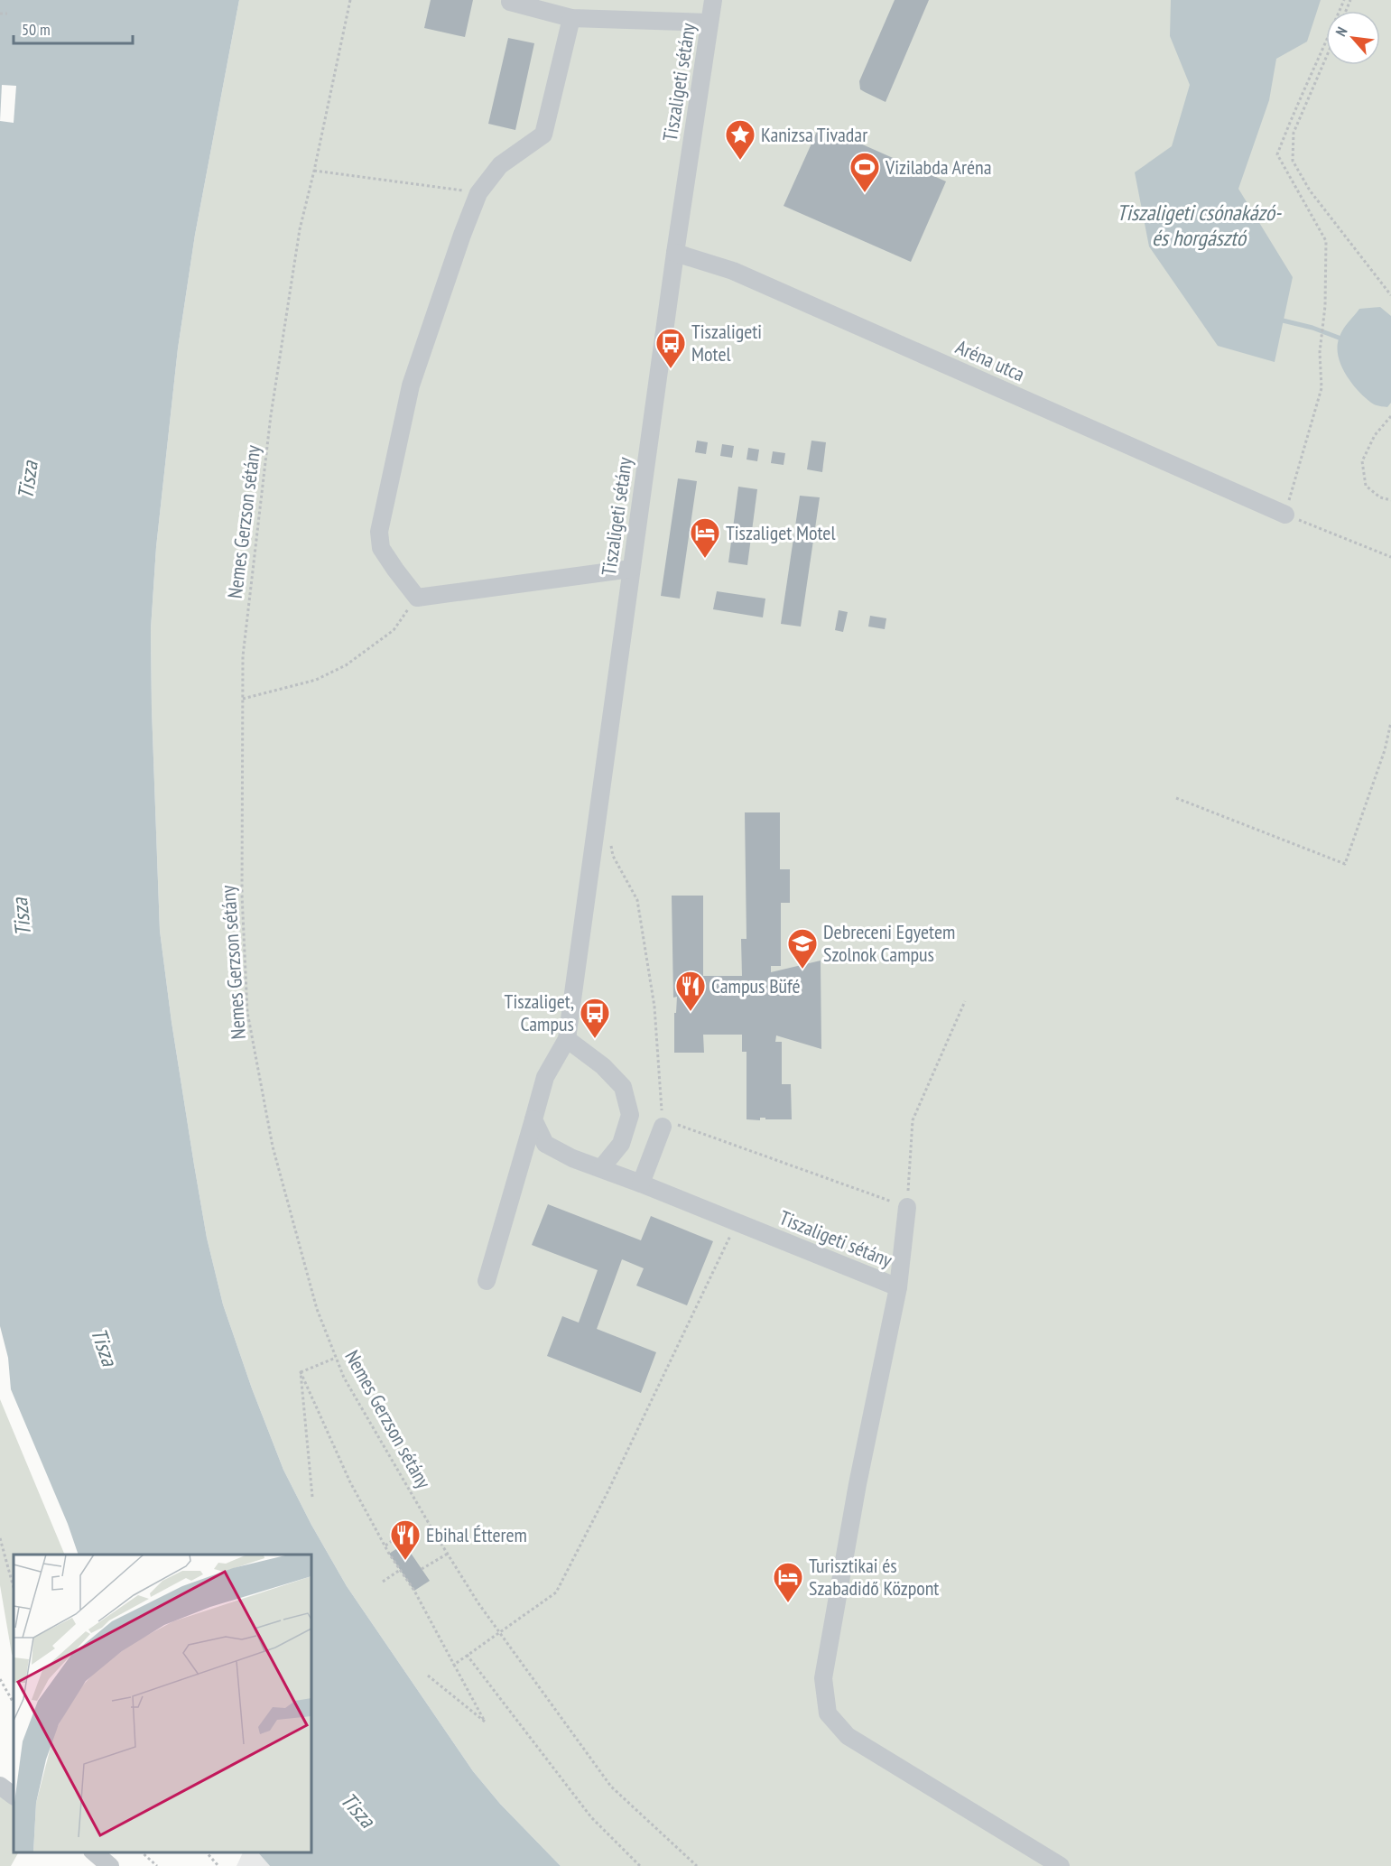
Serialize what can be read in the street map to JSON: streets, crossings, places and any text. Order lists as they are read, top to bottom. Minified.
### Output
{"streets":{"street":["Tiszaligeti sétány","Aréna utca"],"path":["Nemes Gerzson sétány"]},"crossings":[["Tiszaligeti sétány","Aréna utca"]],"water":["Tiszaligeti csónakázó- és horgásztó","Tisza"],"places":{"place":["Kanizsa Tivadar"],"sports":["Vizilabda Aréna"],"bus stop":["Tiszaligeti Motel","Tiszaliget, Campus"],"hotel":["Tiszaliget Motel","Turisztikai és Szabadidő Központ"],"school or university":["Debreceni Egyetem Szolnok Campus"],"restaurant":["Campus Büfé","Ebihal Étterem"]},"scale_bar":"50 m","north":"top left"}
